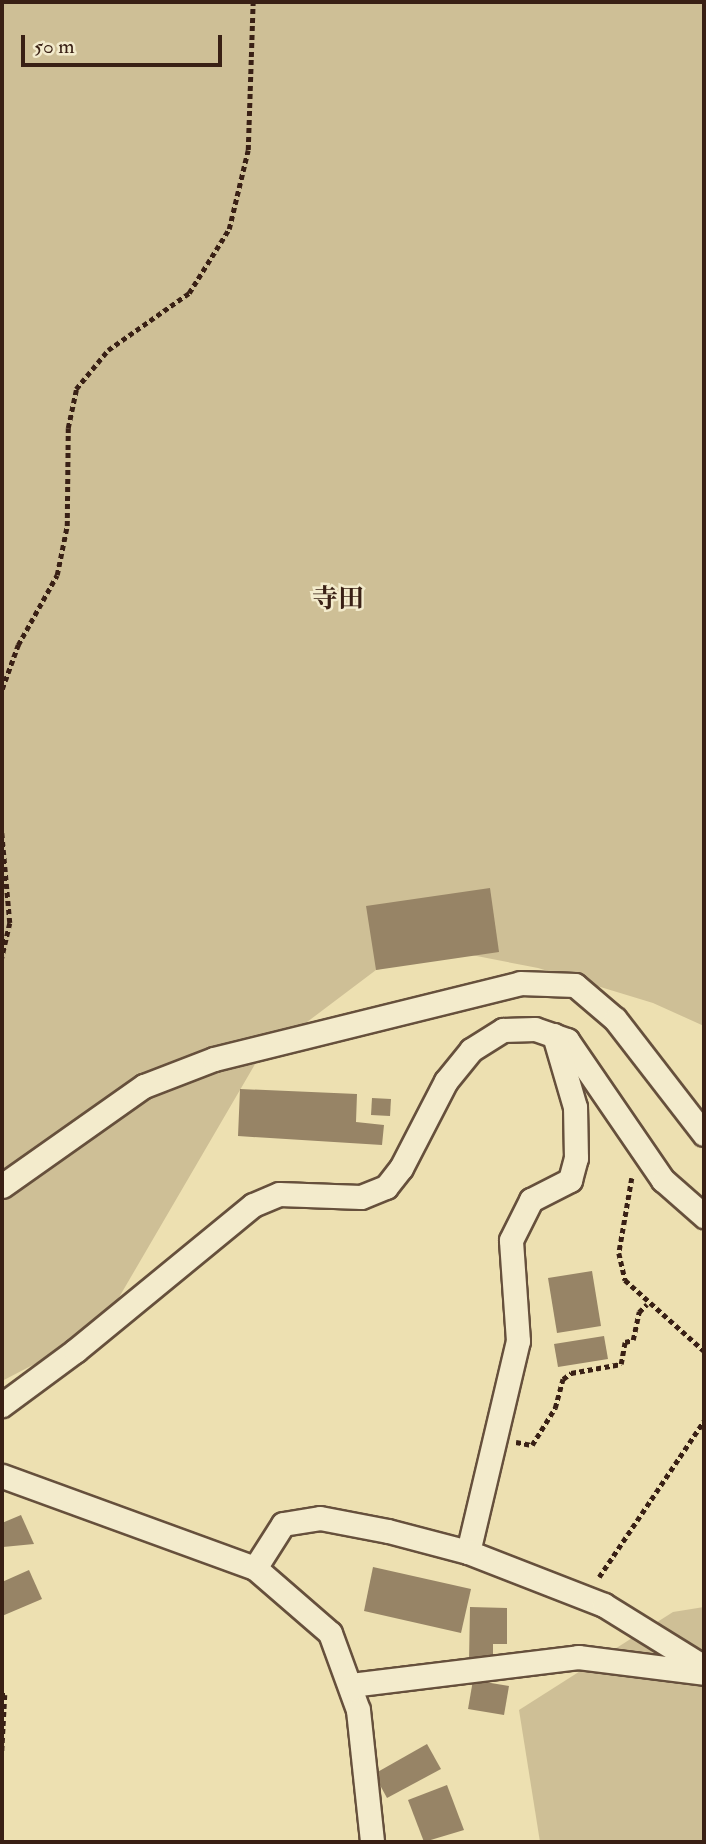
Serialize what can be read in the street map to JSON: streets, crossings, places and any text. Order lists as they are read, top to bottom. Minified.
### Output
{"districts":["寺田"],"scale_bar":"50 m"}
